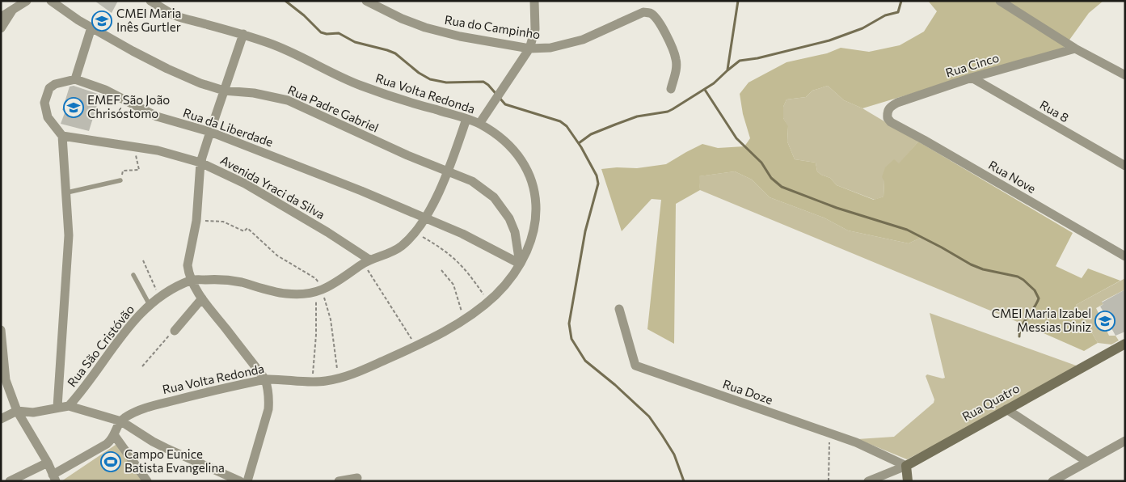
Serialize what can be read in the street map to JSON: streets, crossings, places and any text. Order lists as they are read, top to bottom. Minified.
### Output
{"streets":{"street":["Rua do Campinho","Rua Cinco","Rua Volta Redonda","Rua Padre Gabriel","Rua 8","Rua da Liberdade","Rua Nove","Avenida Yraci da Silva","Rua São Cristóvão","Rua Doze","Rua Quatro"]},"crossings":[["Rua Cinco","Rua 8"],["Rua Cinco","Rua Nove"],["Rua Volta Redonda","Rua Padre Gabriel"],["Rua Volta Redonda","Rua da Liberdade"],["Rua Volta Redonda","Rua São Cristóvão"],["Rua Padre Gabriel","Rua da Liberdade"],["Rua Padre Gabriel","Rua São Cristóvão"],["Rua da Liberdade","Rua São Cristóvão"],["Avenida Yraci da Silva","Rua São Cristóvão"],["Rua Doze","Rua Quatro"]],"places":{"school or university":["CMEI Maria Inês Gurtler","EMEF São João Chrisóstomo","CMEI Maria Izabel Messias Diniz"],"sports":["Campo Eunice Batista Evangelina"]}}
